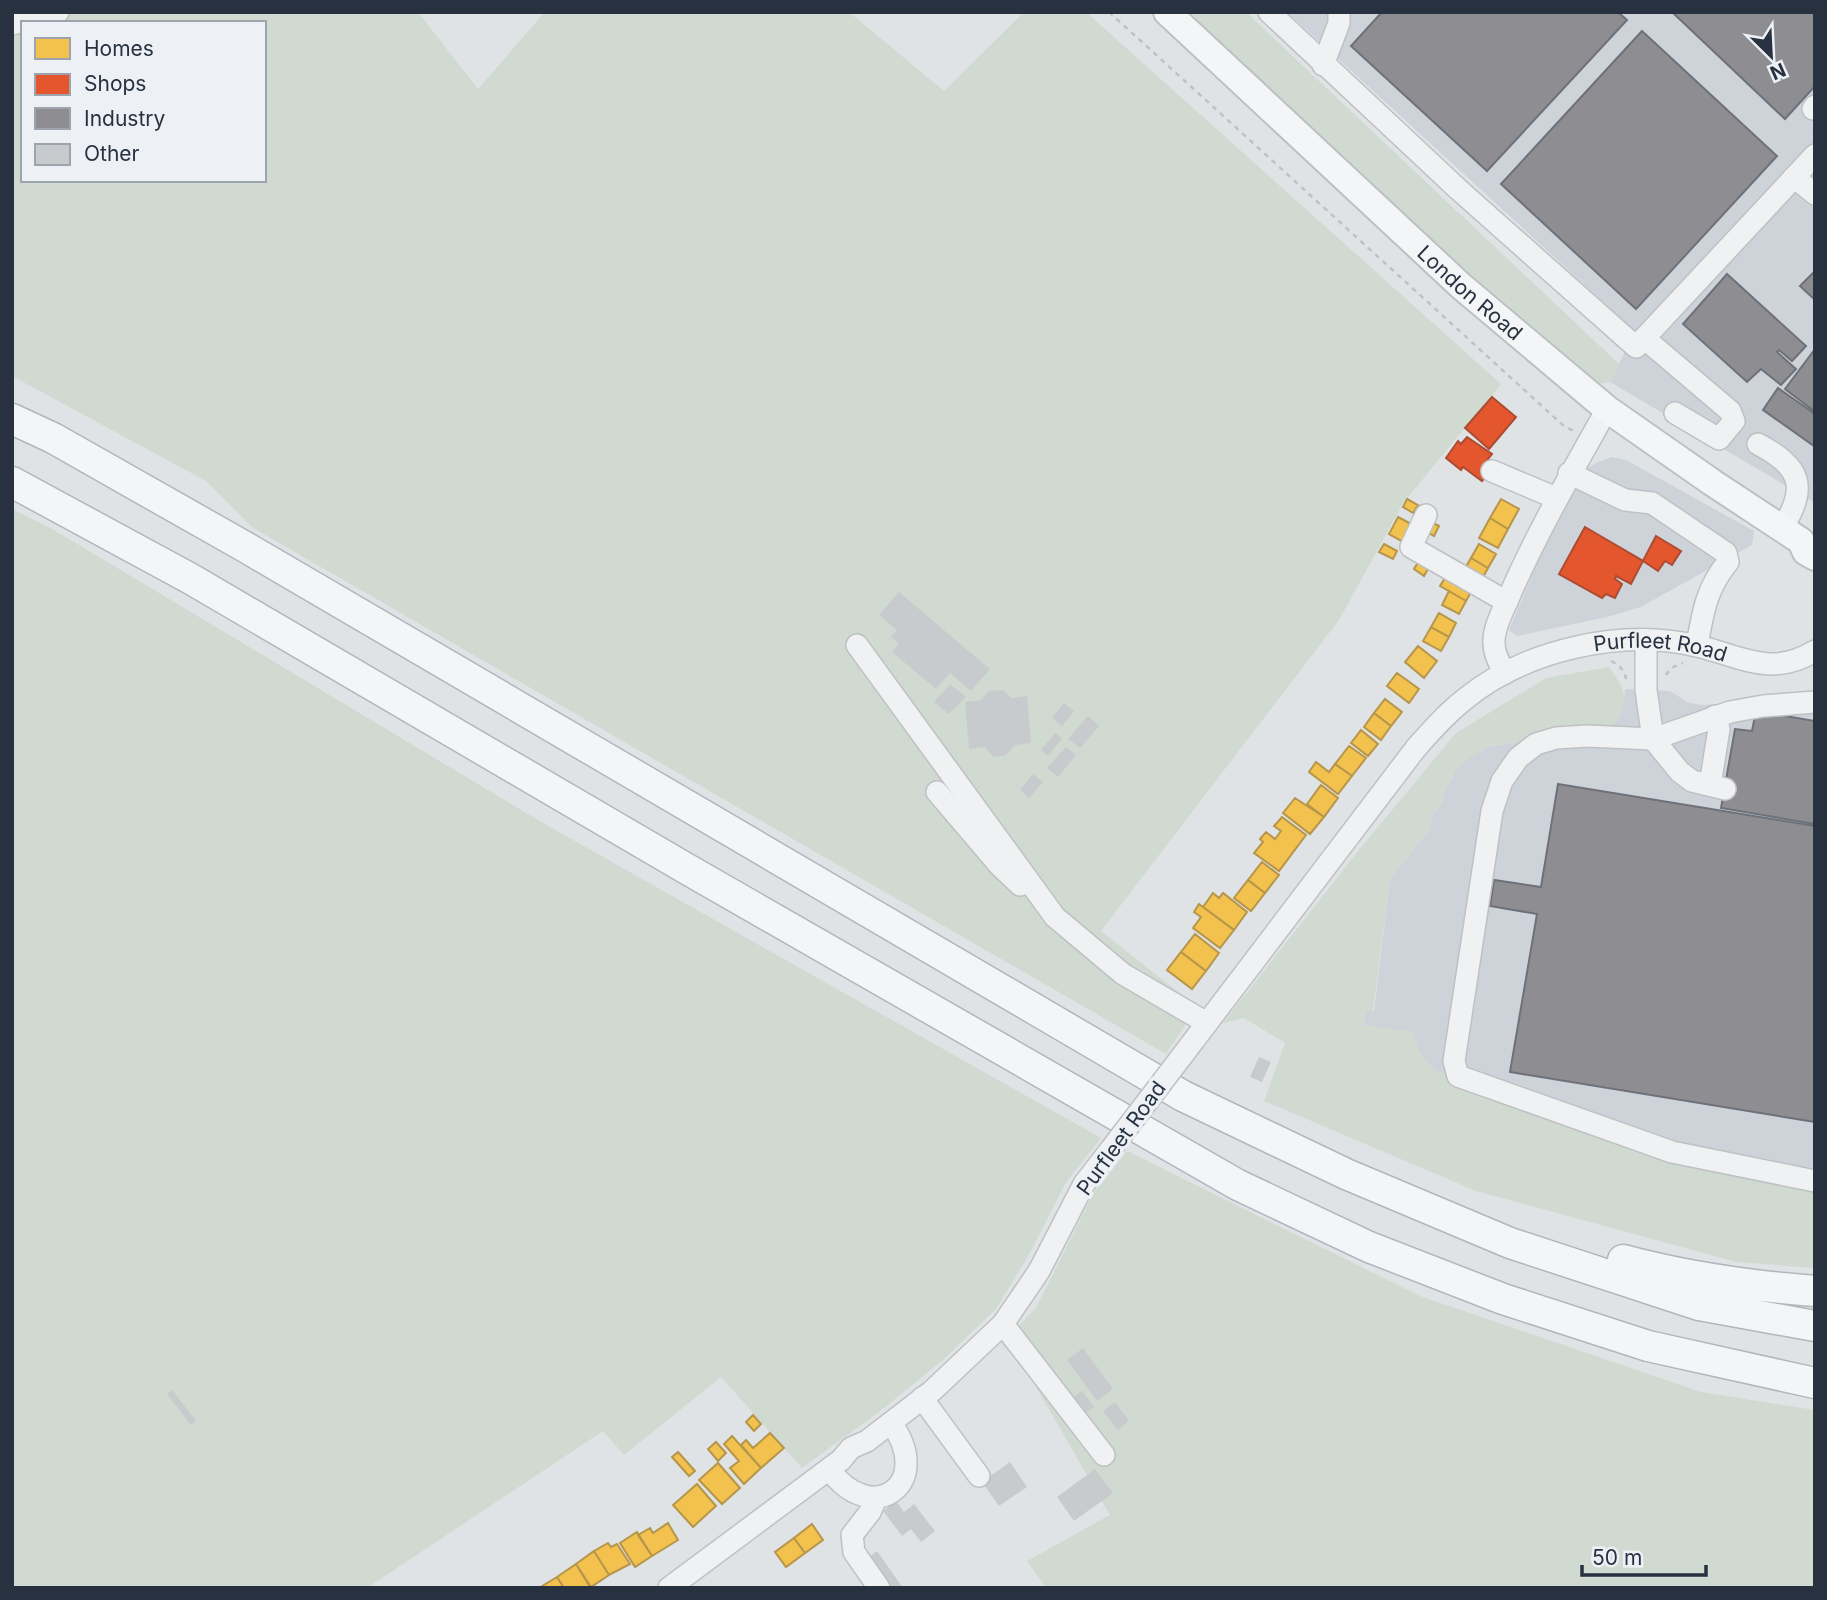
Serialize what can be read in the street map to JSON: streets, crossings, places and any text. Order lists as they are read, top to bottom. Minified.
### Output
{"streets":{"main road":["London Road"],"street":["Purfleet Road"]},"legend":["Homes","Shops","Industry","Other"],"scale_bar":"50 m","north":"bottom right"}
